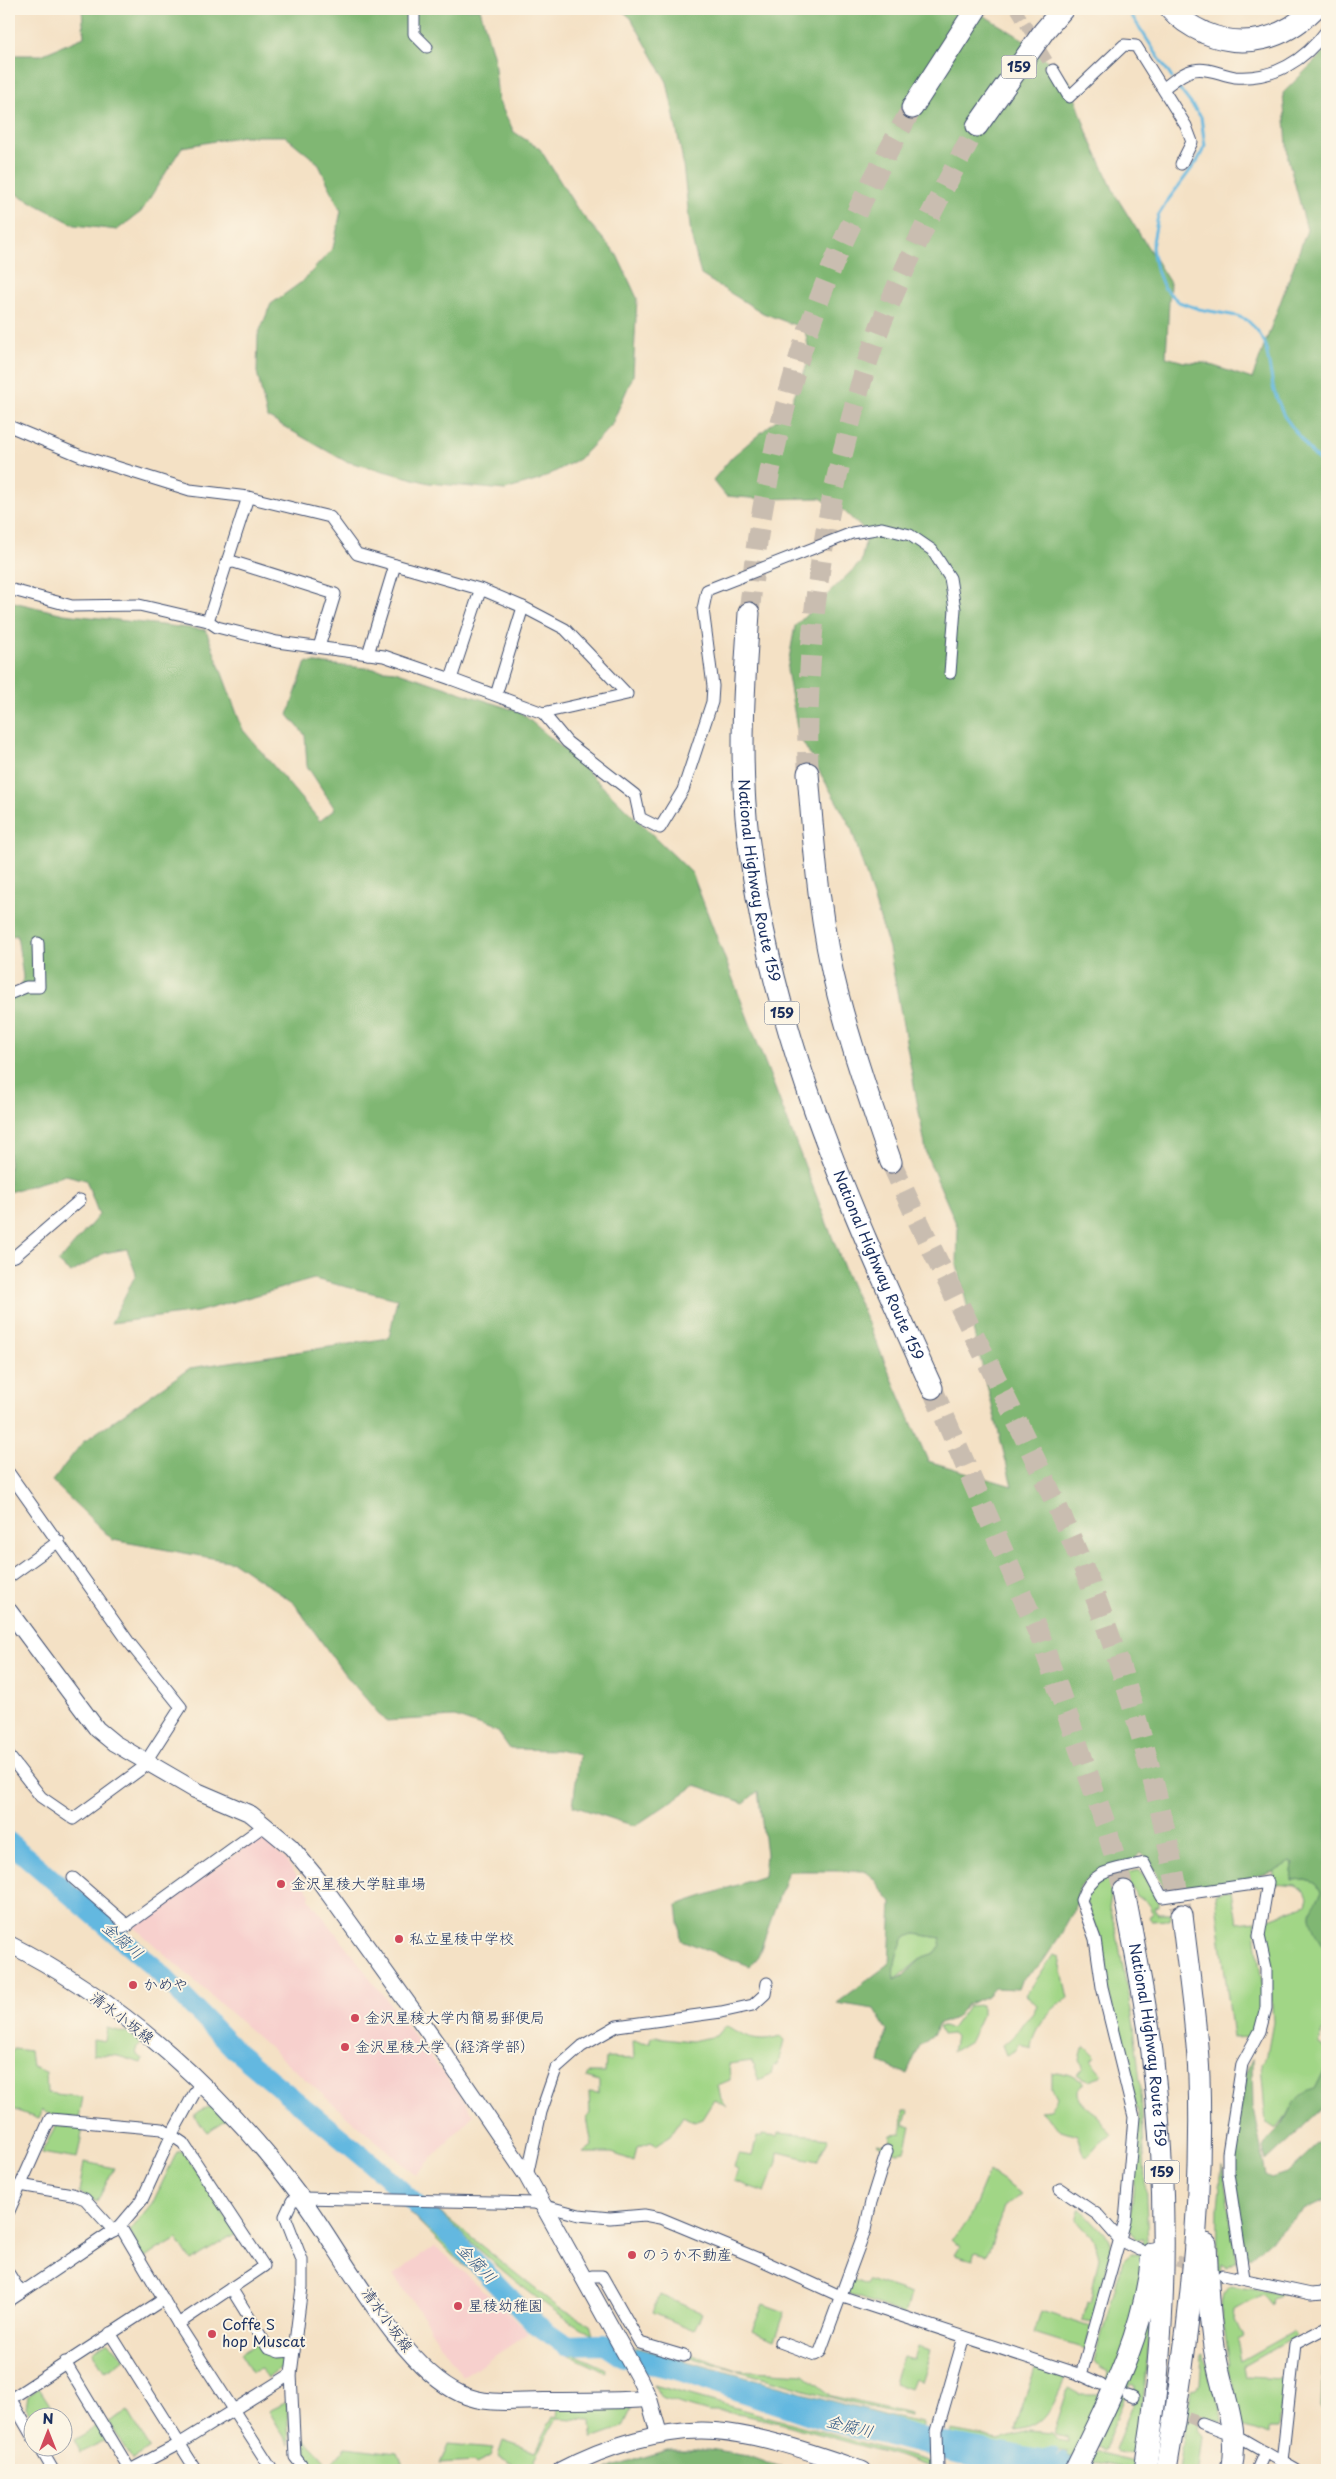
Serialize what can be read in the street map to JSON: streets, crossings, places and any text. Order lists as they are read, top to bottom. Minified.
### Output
{"streets":{"highway":["159","National Highway Route 159"],"street":["清水小坂線"]},"crossings":[["159","National Highway Route 159"]],"water":["金腐川"],"places":["金沢星稜大学駐車場","私立星稜中学校","かめや","金沢星稜大学内簡易郵便局","金沢星稜大学（経済学部）","のうか不動産","星稜幼稚園","Coffe S hop Muscat"],"north":"top"}
